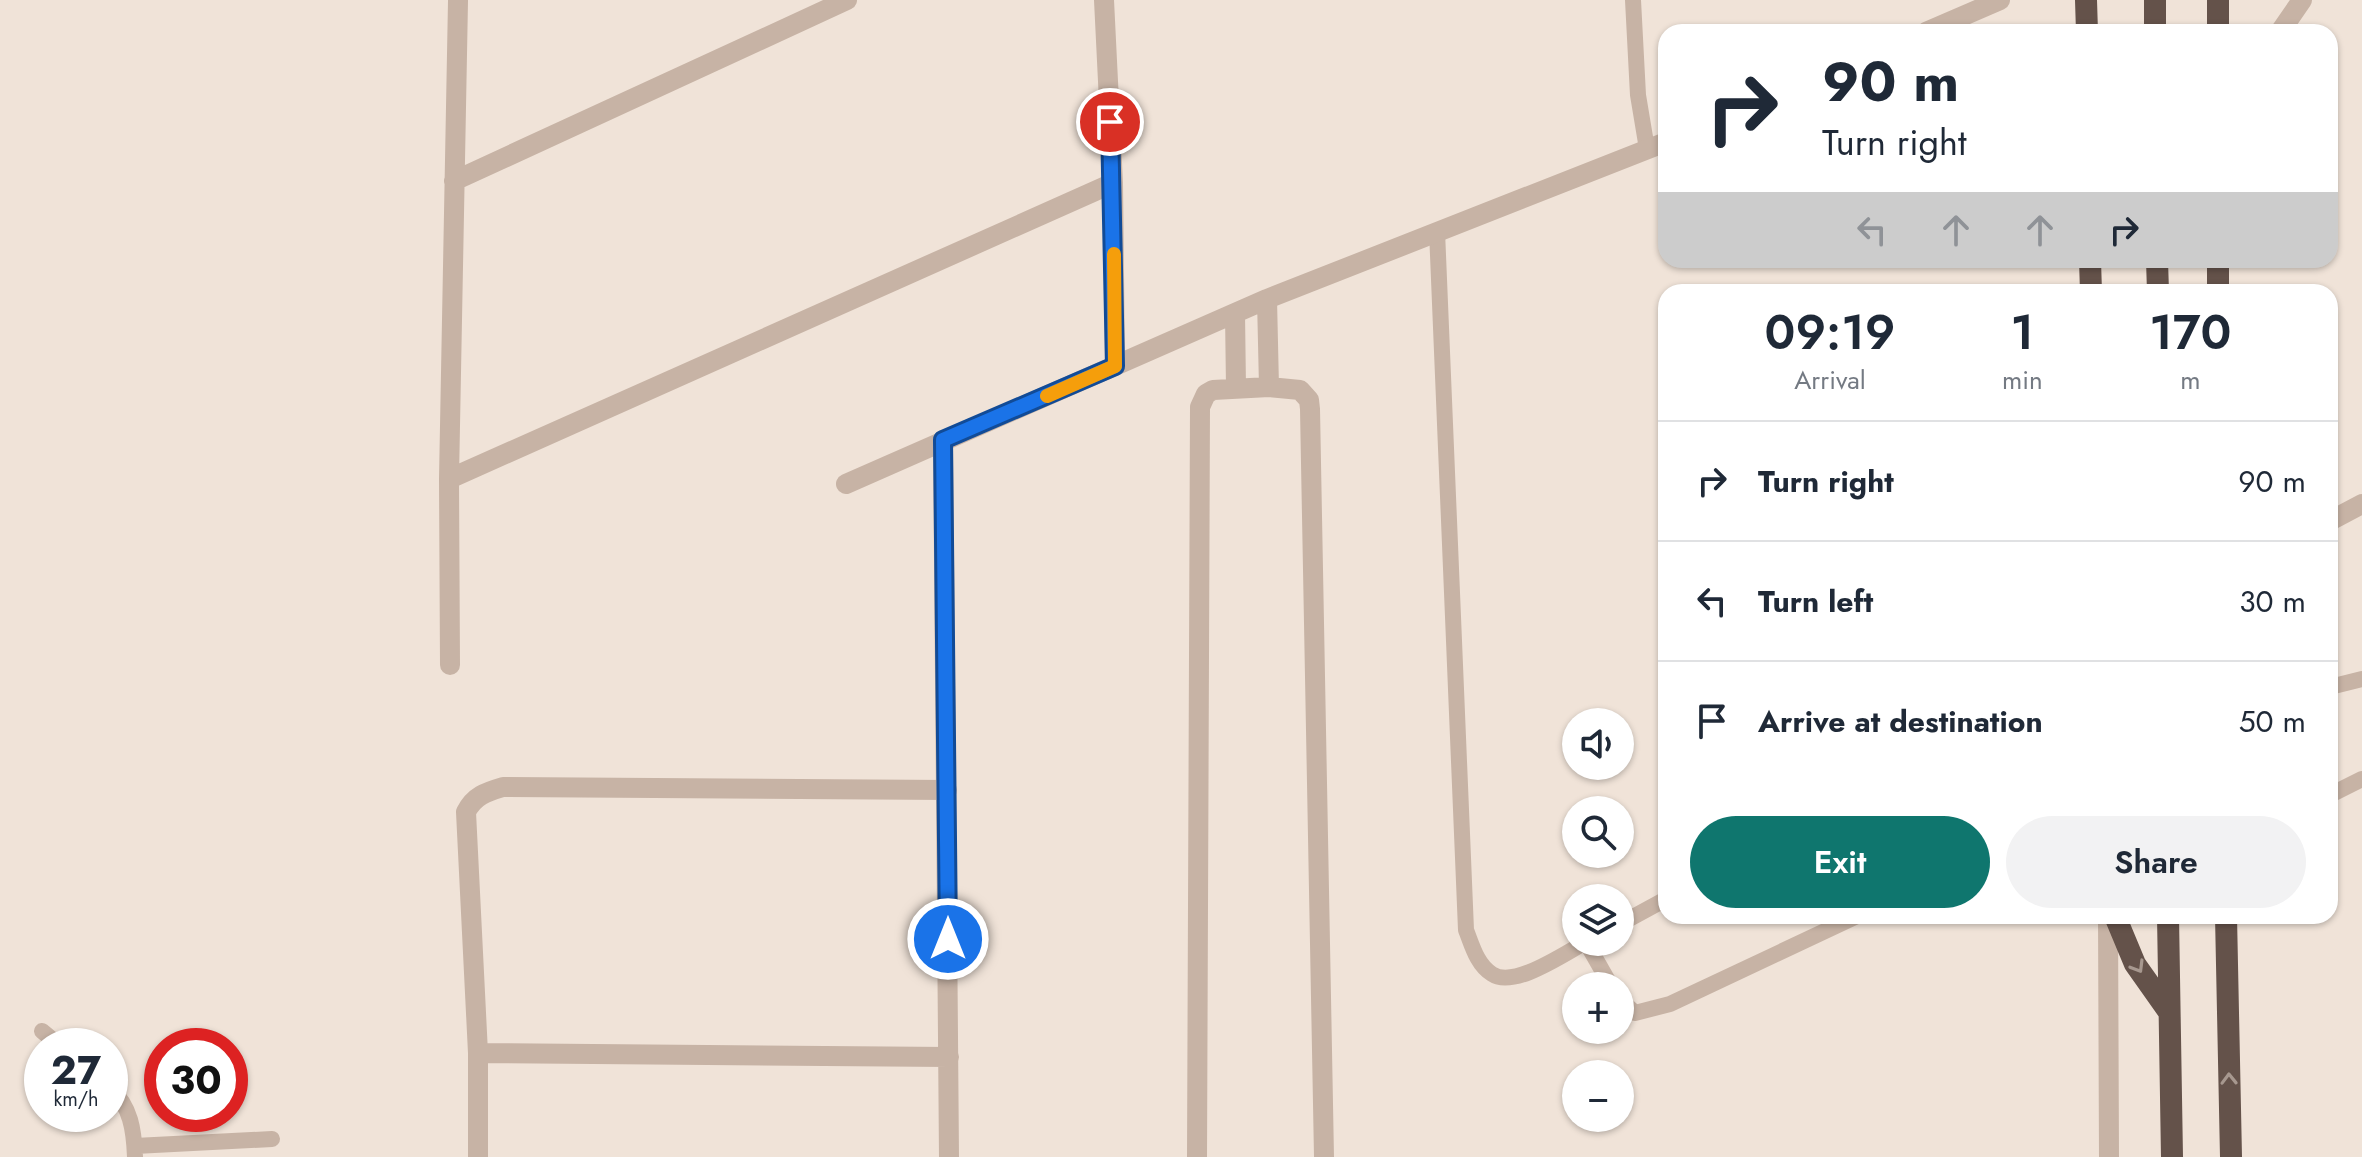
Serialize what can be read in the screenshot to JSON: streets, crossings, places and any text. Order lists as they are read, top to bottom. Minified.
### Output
{"page":{"turn":["90 m","Turn right"],"eta":["09:19","Arrival","1","min","170","m"],"list":[{"name":"Turn right","value":"90 m"},{"name":"Turn left","value":"30 m"},{"name":"Arrive at destination","value":"50 m"}],"map_buttons":["+","−"],"buttons":["Exit","Share"],"speed":"27 km/h","limit":"30"}}
